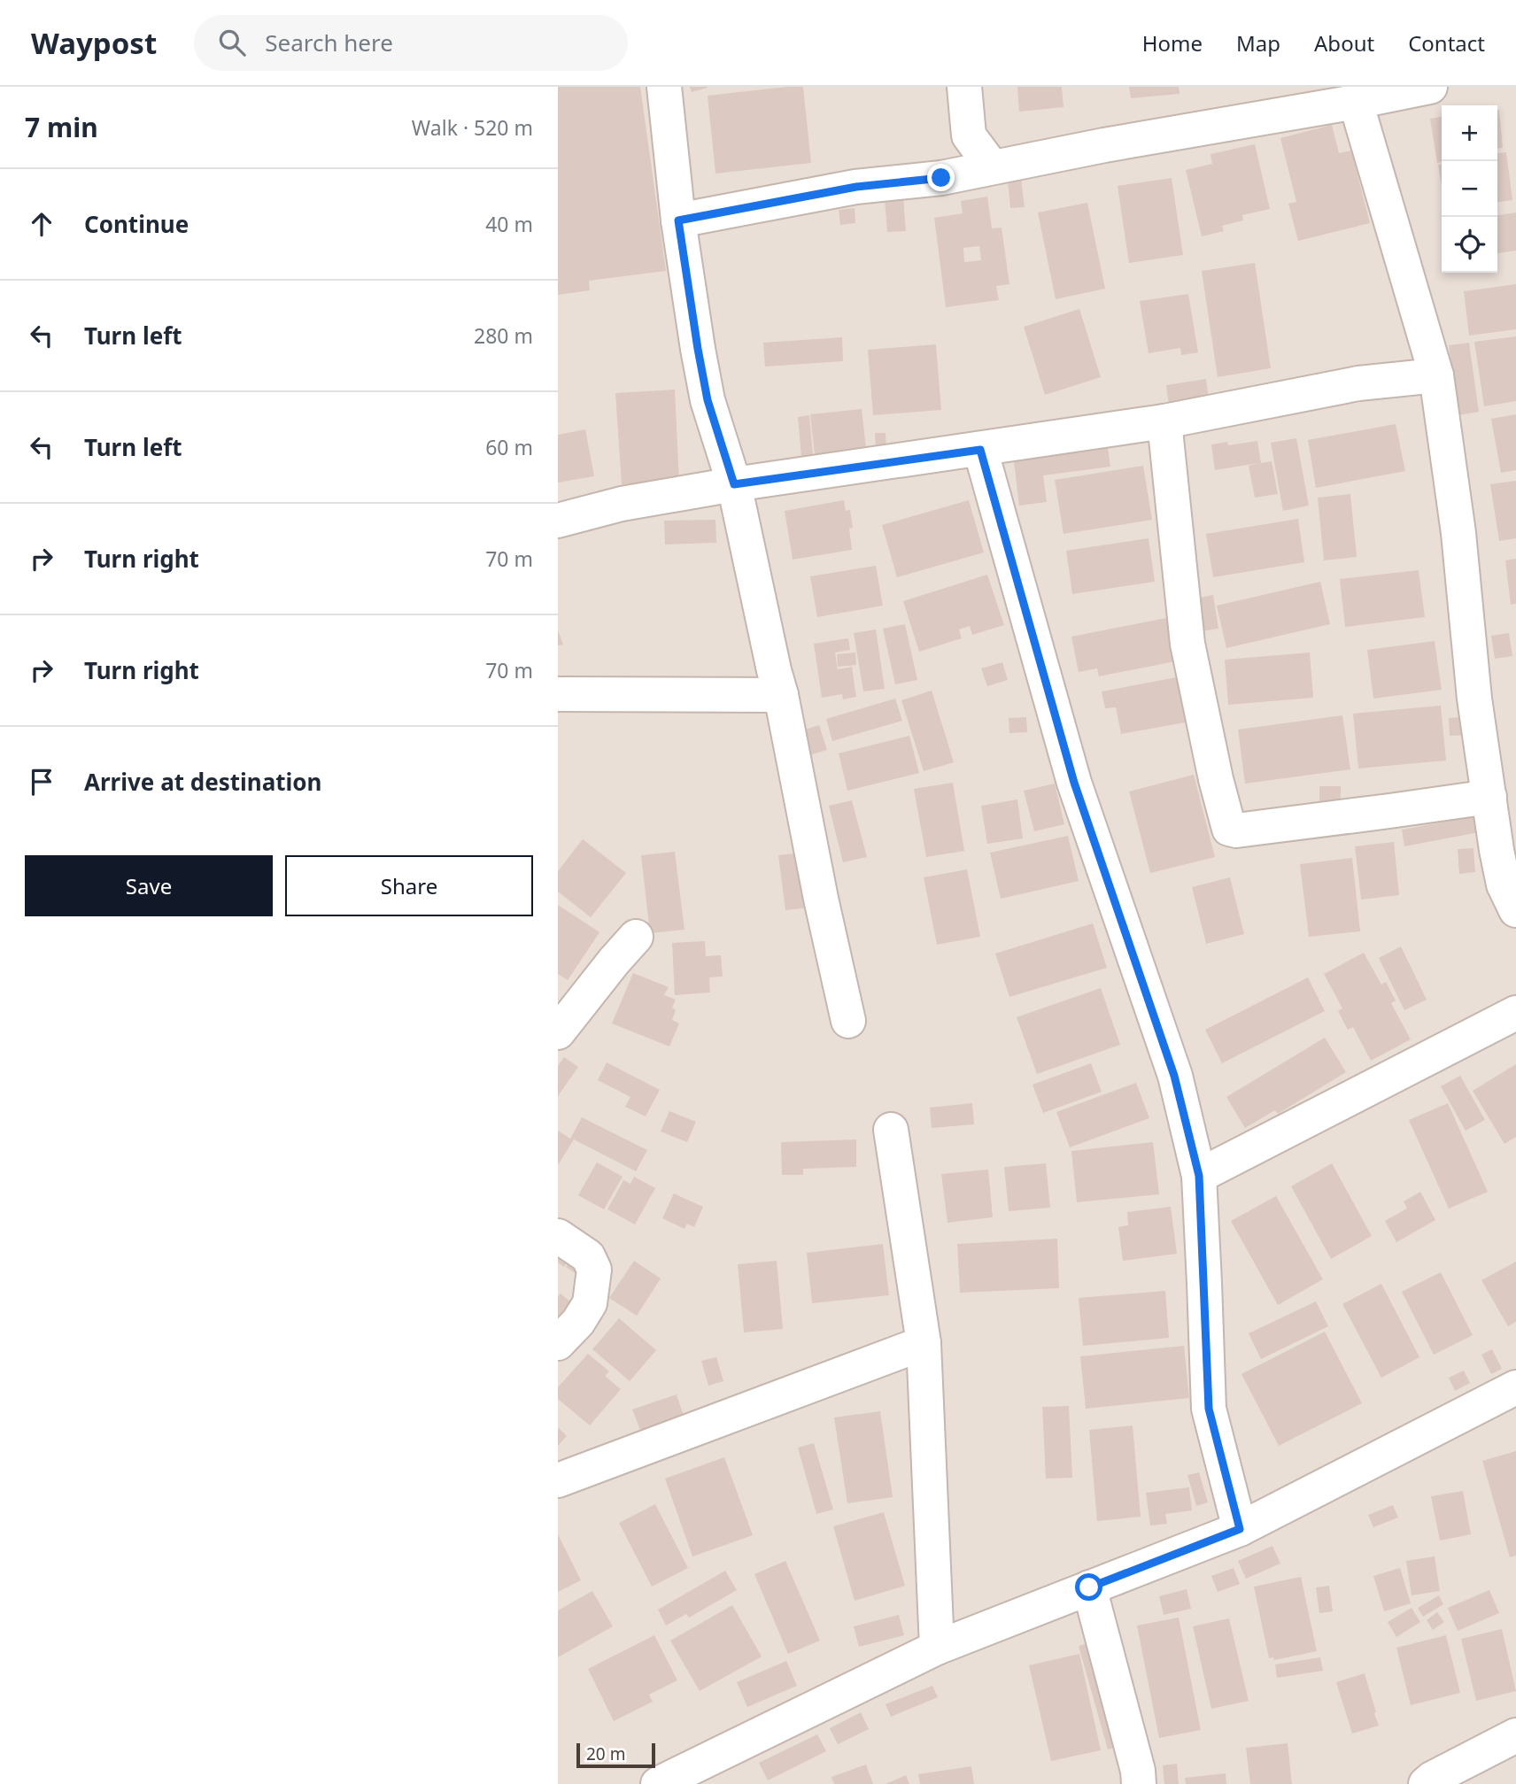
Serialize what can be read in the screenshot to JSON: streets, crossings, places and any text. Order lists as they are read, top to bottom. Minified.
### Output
{"scale_bar":"20 m","page":{"header":"Waypost","search":"Search here","nav":["Home","Map","About","Contact"],"heading":["7 min","Walk · 520 m"],"map_buttons":["+","−"],"list":[["Continue","40 m"],["Turn left","280 m"],["Turn left","60 m"],["Turn right","70 m"],["Turn right","70 m"],"Arrive at destination"],"buttons":["Save","Share"],"scale":"20 m"}}
